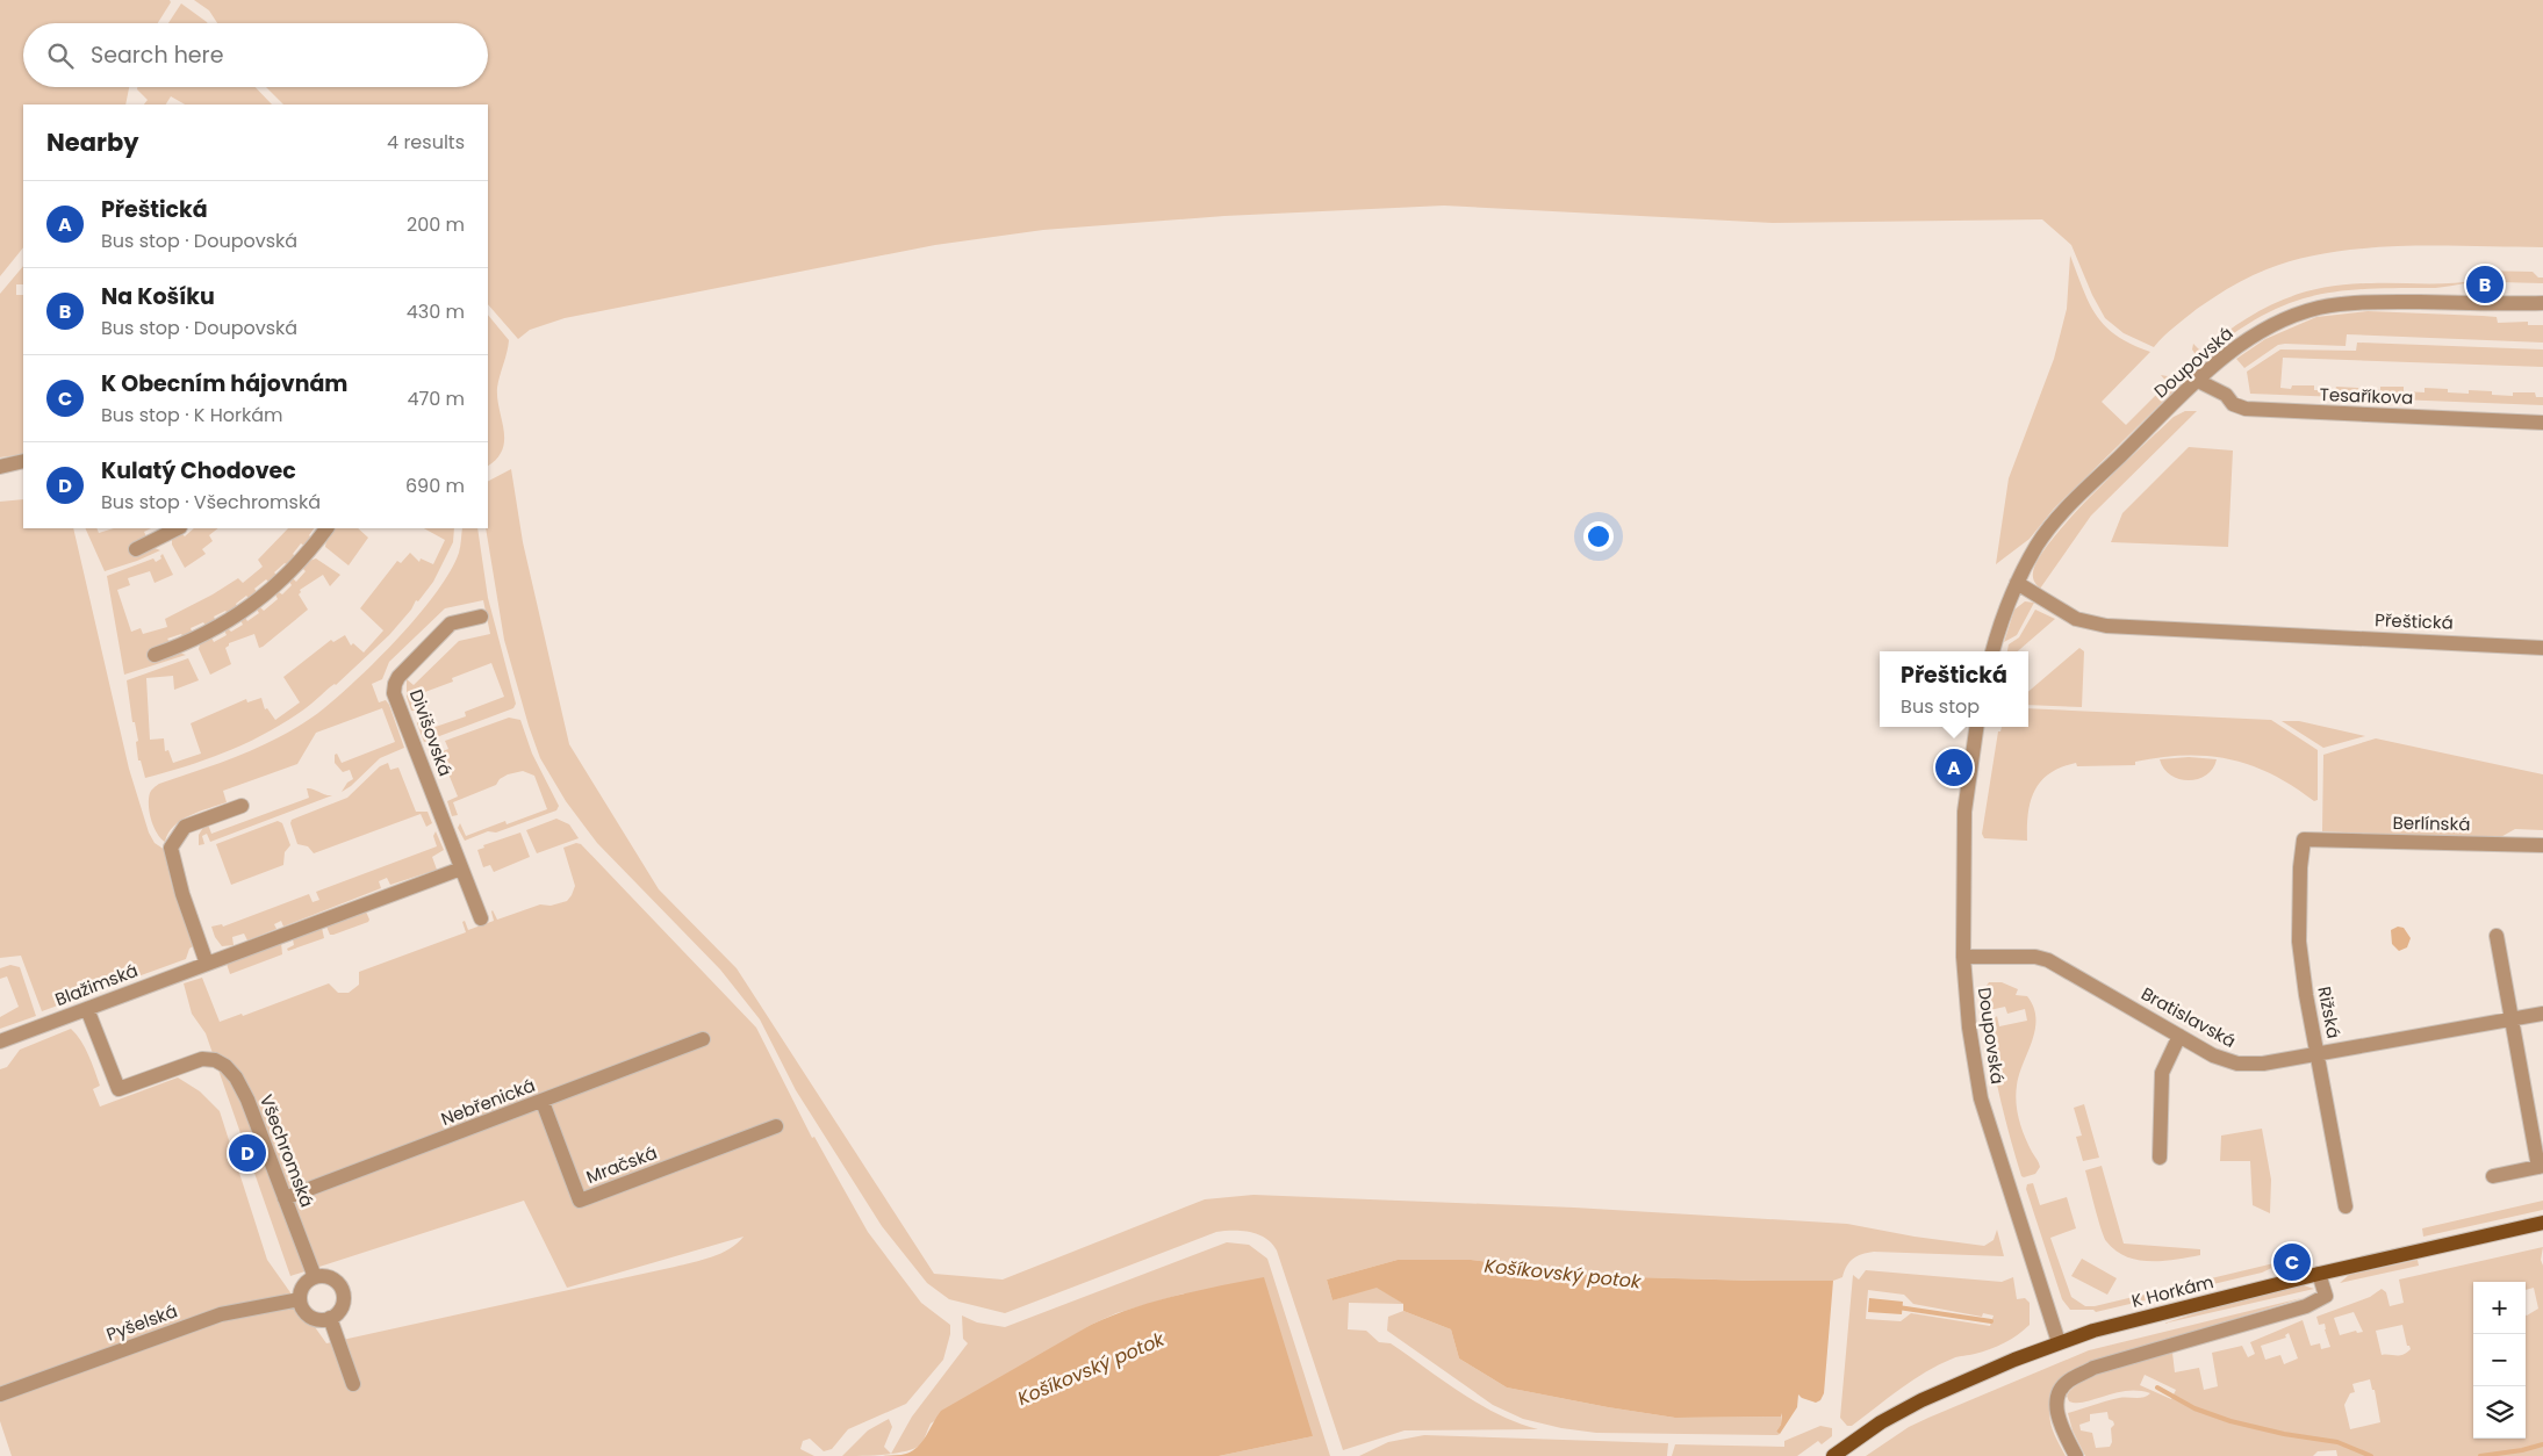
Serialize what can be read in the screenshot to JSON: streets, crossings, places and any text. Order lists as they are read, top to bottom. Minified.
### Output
{"streets":{"main road":["K Horkám"],"street":["Doupovská","Tesaříkova","Přeštická","Divišovská","Berlínská","Blažimská","Rižská","Bratislavská","Nebřenická","Všechromská","Mračská","Pyšelská"]},"crossings":[["Doupovská","Tesaříkova"],["Doupovská","Přeštická"],["Doupovská","Bratislavská"],["Doupovská","K Horkám"],["Berlínská","Rižská"],["Blažimská","Všechromská"],["Rižská","Bratislavská"],["Nebřenická","Všechromská"],["Nebřenická","Mračská"],["Všechromská","Pyšelská"]],"water":["Košíkovský potok"],"page":{"search":"Search here","heading":["Nearby","4 results"],"list":[{"mark":"A","name":"Přeštická","note":"Bus stop · Doupovská","value":"200 m"},{"mark":"B","name":"Na Košíku","note":"Bus stop · Doupovská","value":"430 m"},{"mark":"C","name":"K Obecním hájovnám","note":"Bus stop · K Horkám","value":"470 m"},{"mark":"D","name":"Kulatý Chodovec","note":"Bus stop · Všechromská","value":"690 m"}],"pins":["B","A","D","C"],"popup":["Přeštická","Bus stop"],"map_buttons":["+","−"]}}
